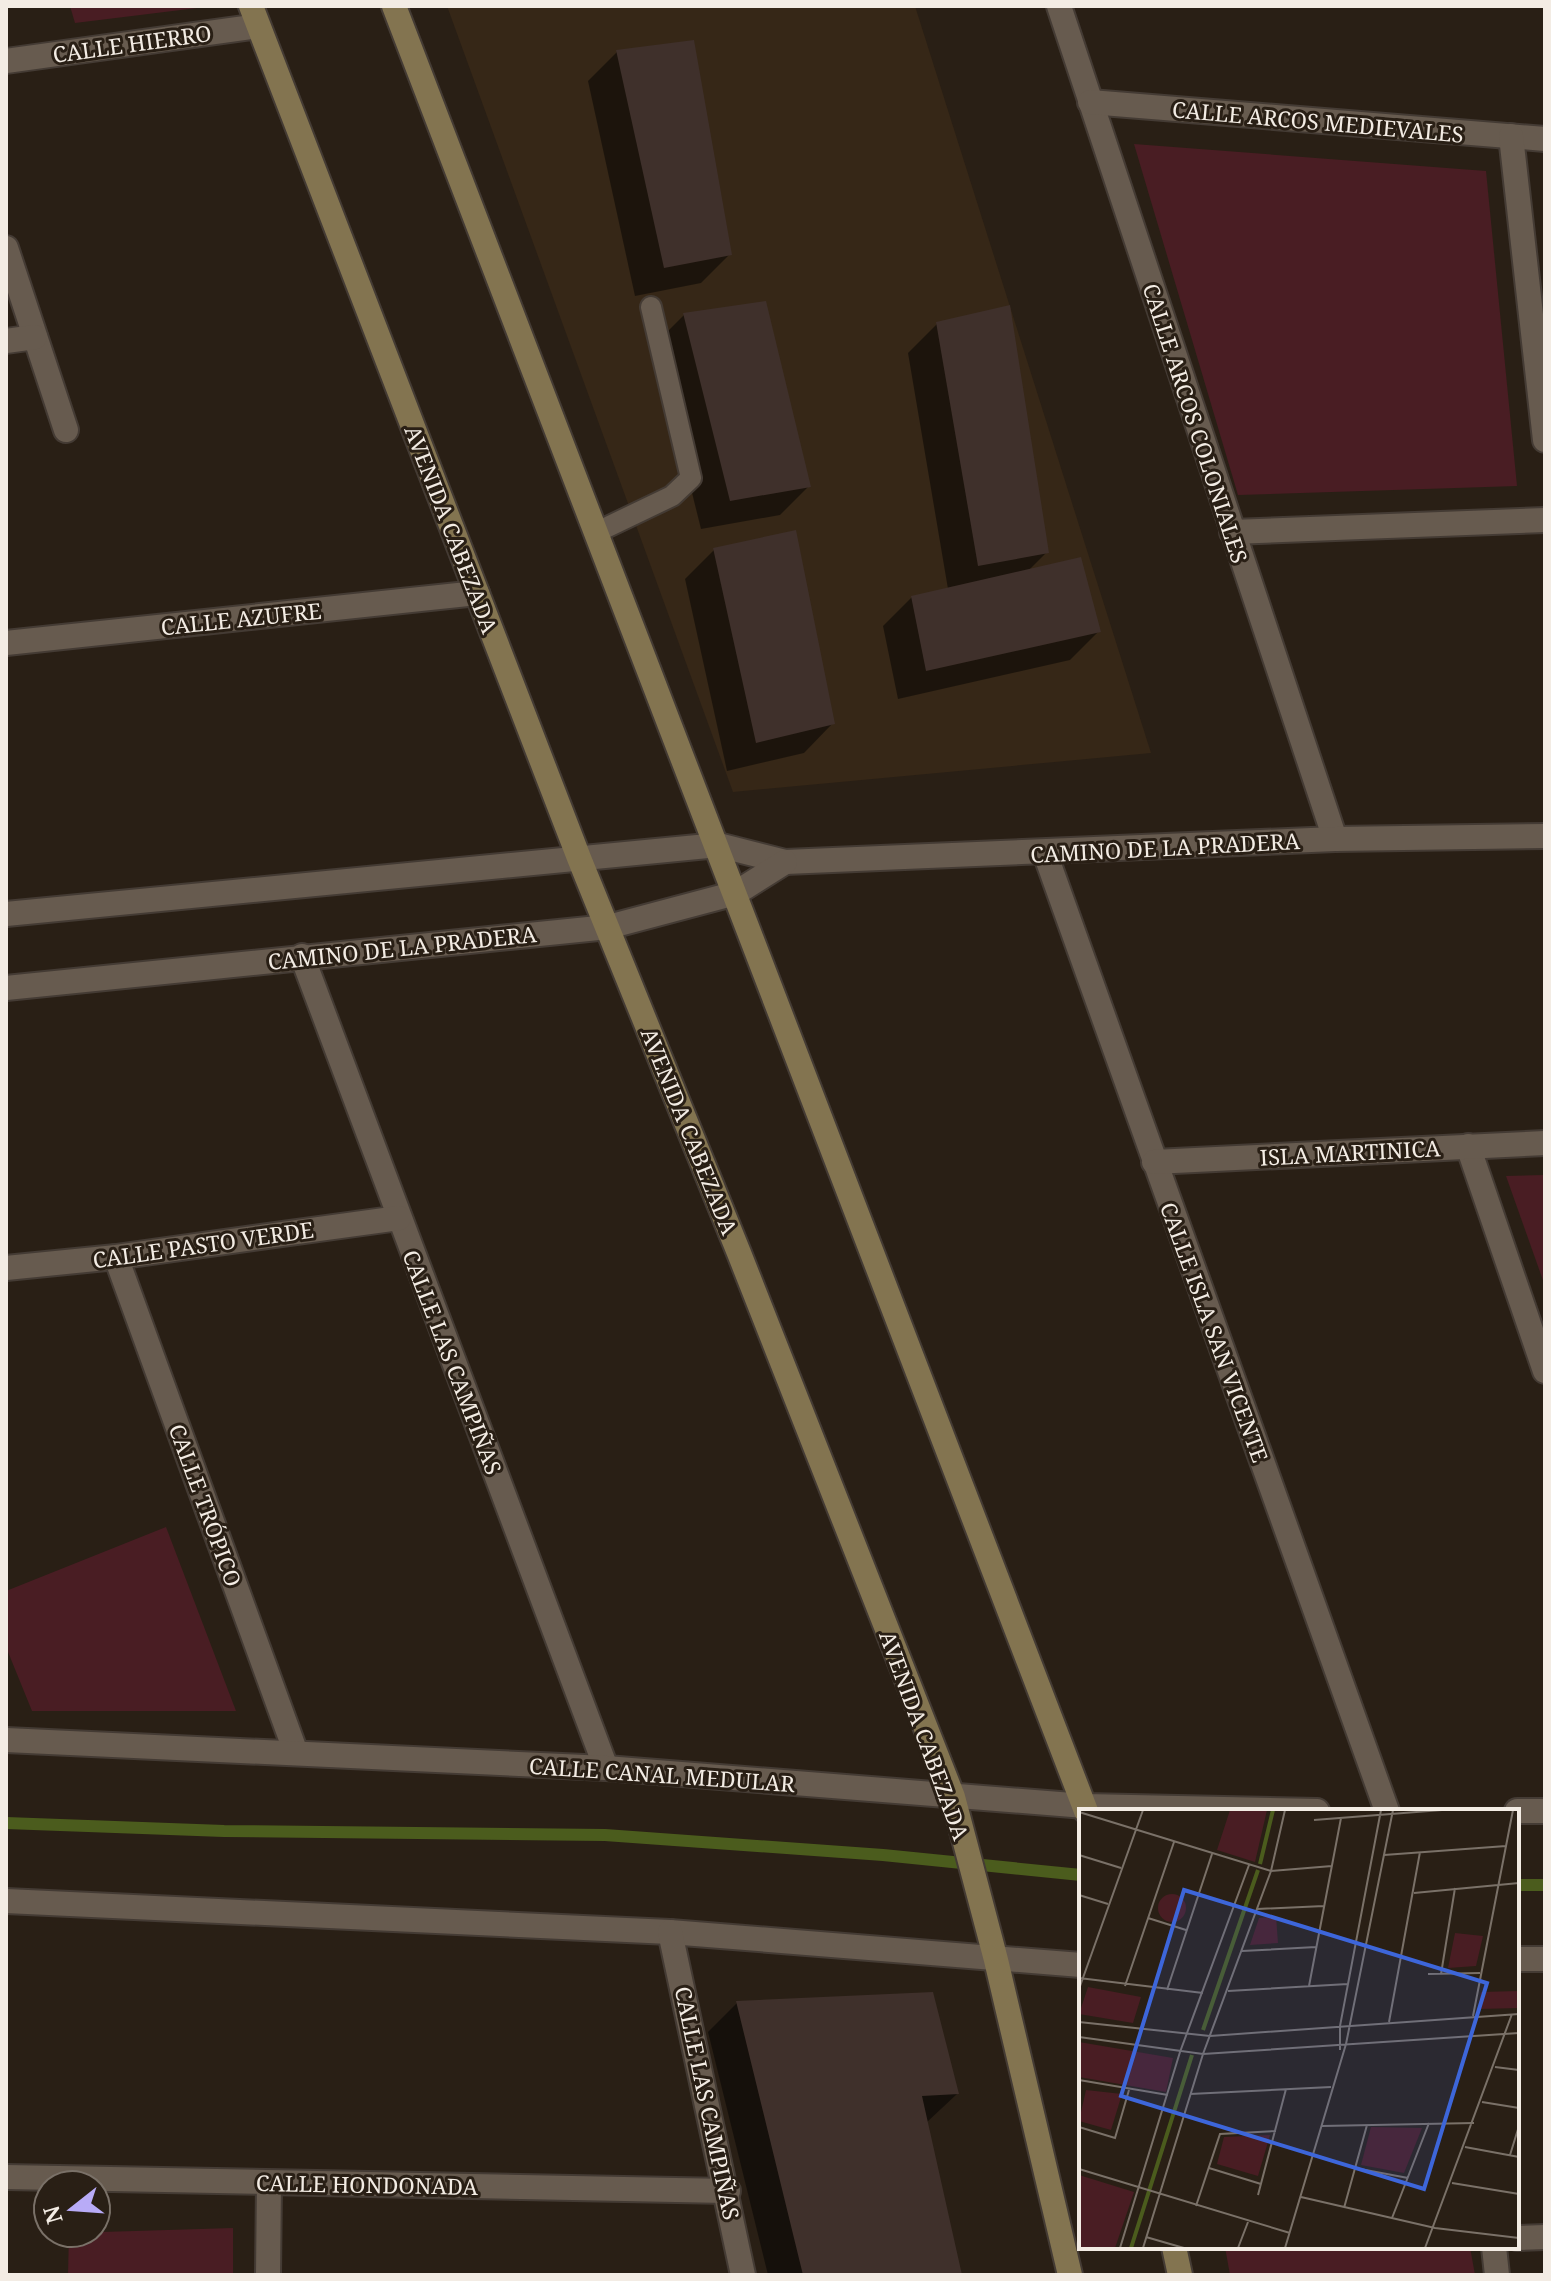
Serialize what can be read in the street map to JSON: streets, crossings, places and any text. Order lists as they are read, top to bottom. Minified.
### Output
{"streets":{"main road":["AVENIDA CABEZADA"],"street":["CALLE HIERRO","CALLE ARCOS MEDIEVALES","CALLE ARCOS COLONIALES","CALLE AZUFRE","CAMINO DE LA PRADERA","ISLA MARTINICA","CALLE PASTO VERDE","CALLE ISLA SAN VICENTE","CALLE LAS CAMPIÑAS","CALLE TRÓPICO","CALLE CANAL MEDULAR","CALLE HONDONADA"]},"crossings":[["CALLE HIERRO","AVENIDA CABEZADA"],["CALLE ARCOS MEDIEVALES","CALLE ARCOS COLONIALES"],["CALLE ARCOS COLONIALES","CAMINO DE LA PRADERA"],["AVENIDA CABEZADA","CALLE AZUFRE"],["AVENIDA CABEZADA","CAMINO DE LA PRADERA"],["AVENIDA CABEZADA","CALLE CANAL MEDULAR"],["CAMINO DE LA PRADERA","CALLE ISLA SAN VICENTE"],["CAMINO DE LA PRADERA","CALLE LAS CAMPIÑAS"],["ISLA MARTINICA","CALLE ISLA SAN VICENTE"],["CALLE PASTO VERDE","CALLE LAS CAMPIÑAS"],["CALLE PASTO VERDE","CALLE TRÓPICO"],["CALLE LAS CAMPIÑAS","CALLE CANAL MEDULAR"],["CALLE LAS CAMPIÑAS","CALLE HONDONADA"],["CALLE TRÓPICO","CALLE CANAL MEDULAR"]],"north":"left"}
